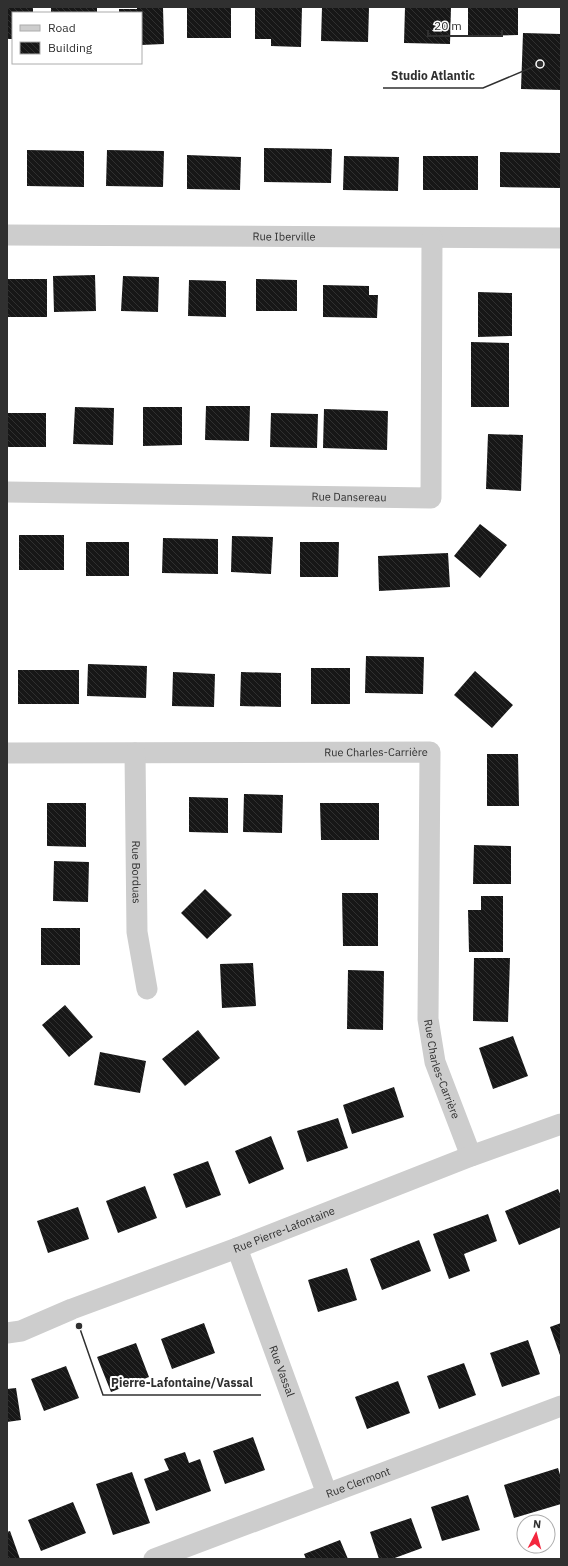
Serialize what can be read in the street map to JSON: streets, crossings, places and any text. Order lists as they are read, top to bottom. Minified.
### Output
{"streets":{"street":["Rue Iberville","Rue Dansereau","Rue Charles-Carrière","Rue Borduas","Rue Pierre-Lafontaine","Rue Vassal","Rue Clermont"]},"crossings":[["Rue Iberville","Rue Dansereau"],["Rue Charles-Carrière","Rue Borduas"],["Rue Charles-Carrière","Rue Pierre-Lafontaine"],["Rue Pierre-Lafontaine","Rue Vassal"],["Rue Vassal","Rue Clermont"]],"places":["Studio Atlantic","Pierre-Lafontaine/Vassal"],"legend":["Road","Building"],"scale_bar":"20 m","north":"top"}
